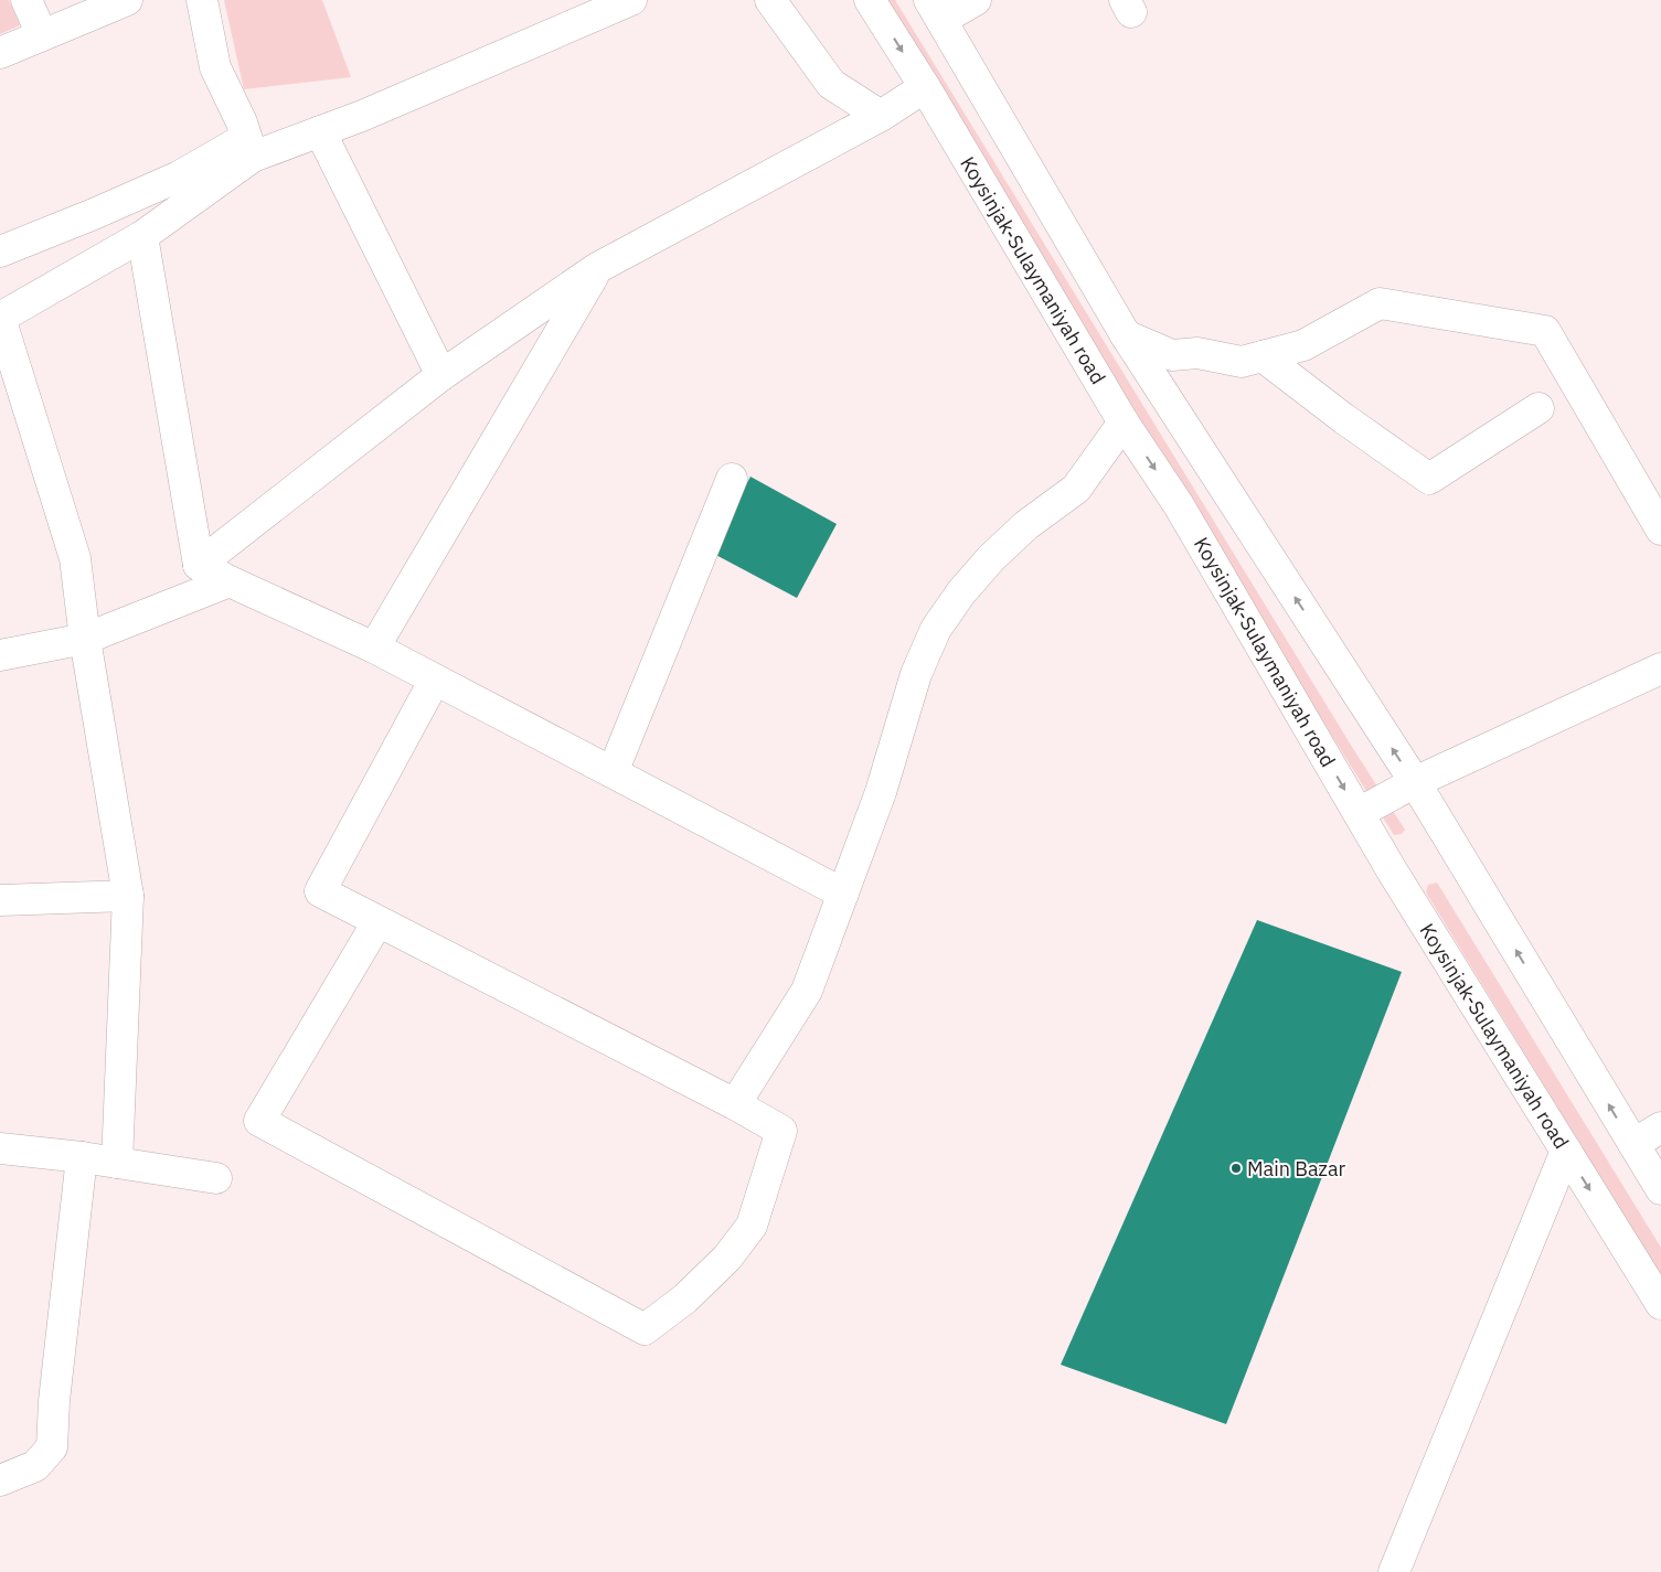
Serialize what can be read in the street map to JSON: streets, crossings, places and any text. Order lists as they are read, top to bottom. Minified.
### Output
{"streets":{"street":["Koysinjak-Sulaymaniyah road"]},"places":["Main Bazar"]}
